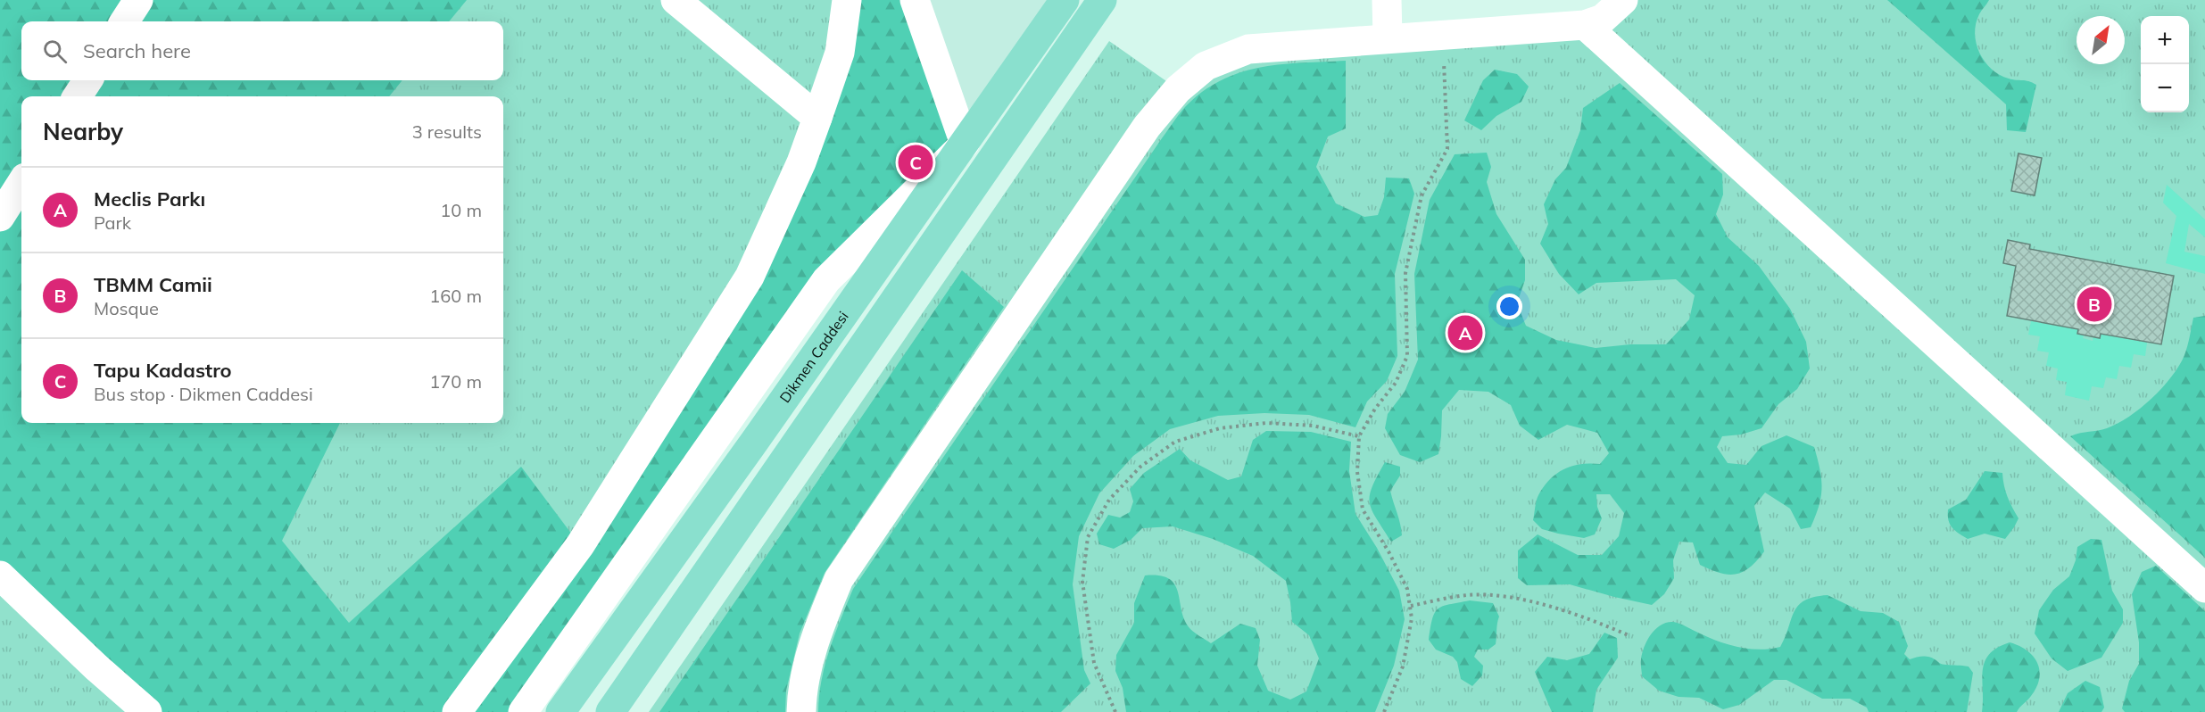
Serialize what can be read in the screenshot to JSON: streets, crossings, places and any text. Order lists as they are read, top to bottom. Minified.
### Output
{"streets":{"main road":["Dikmen Caddesi"]},"north":"top right","page":{"map_buttons":["+","−"],"search":"Search here","heading":["Nearby","3 results"],"pins":["C","B","A"],"list":[{"mark":"A","name":"Meclis Parkı","note":"Park","value":"10 m"},{"mark":"B","name":"TBMM Camii","note":"Mosque","value":"160 m"},{"mark":"C","name":"Tapu Kadastro","note":"Bus stop · Dikmen Caddesi","value":"170 m"}]}}
